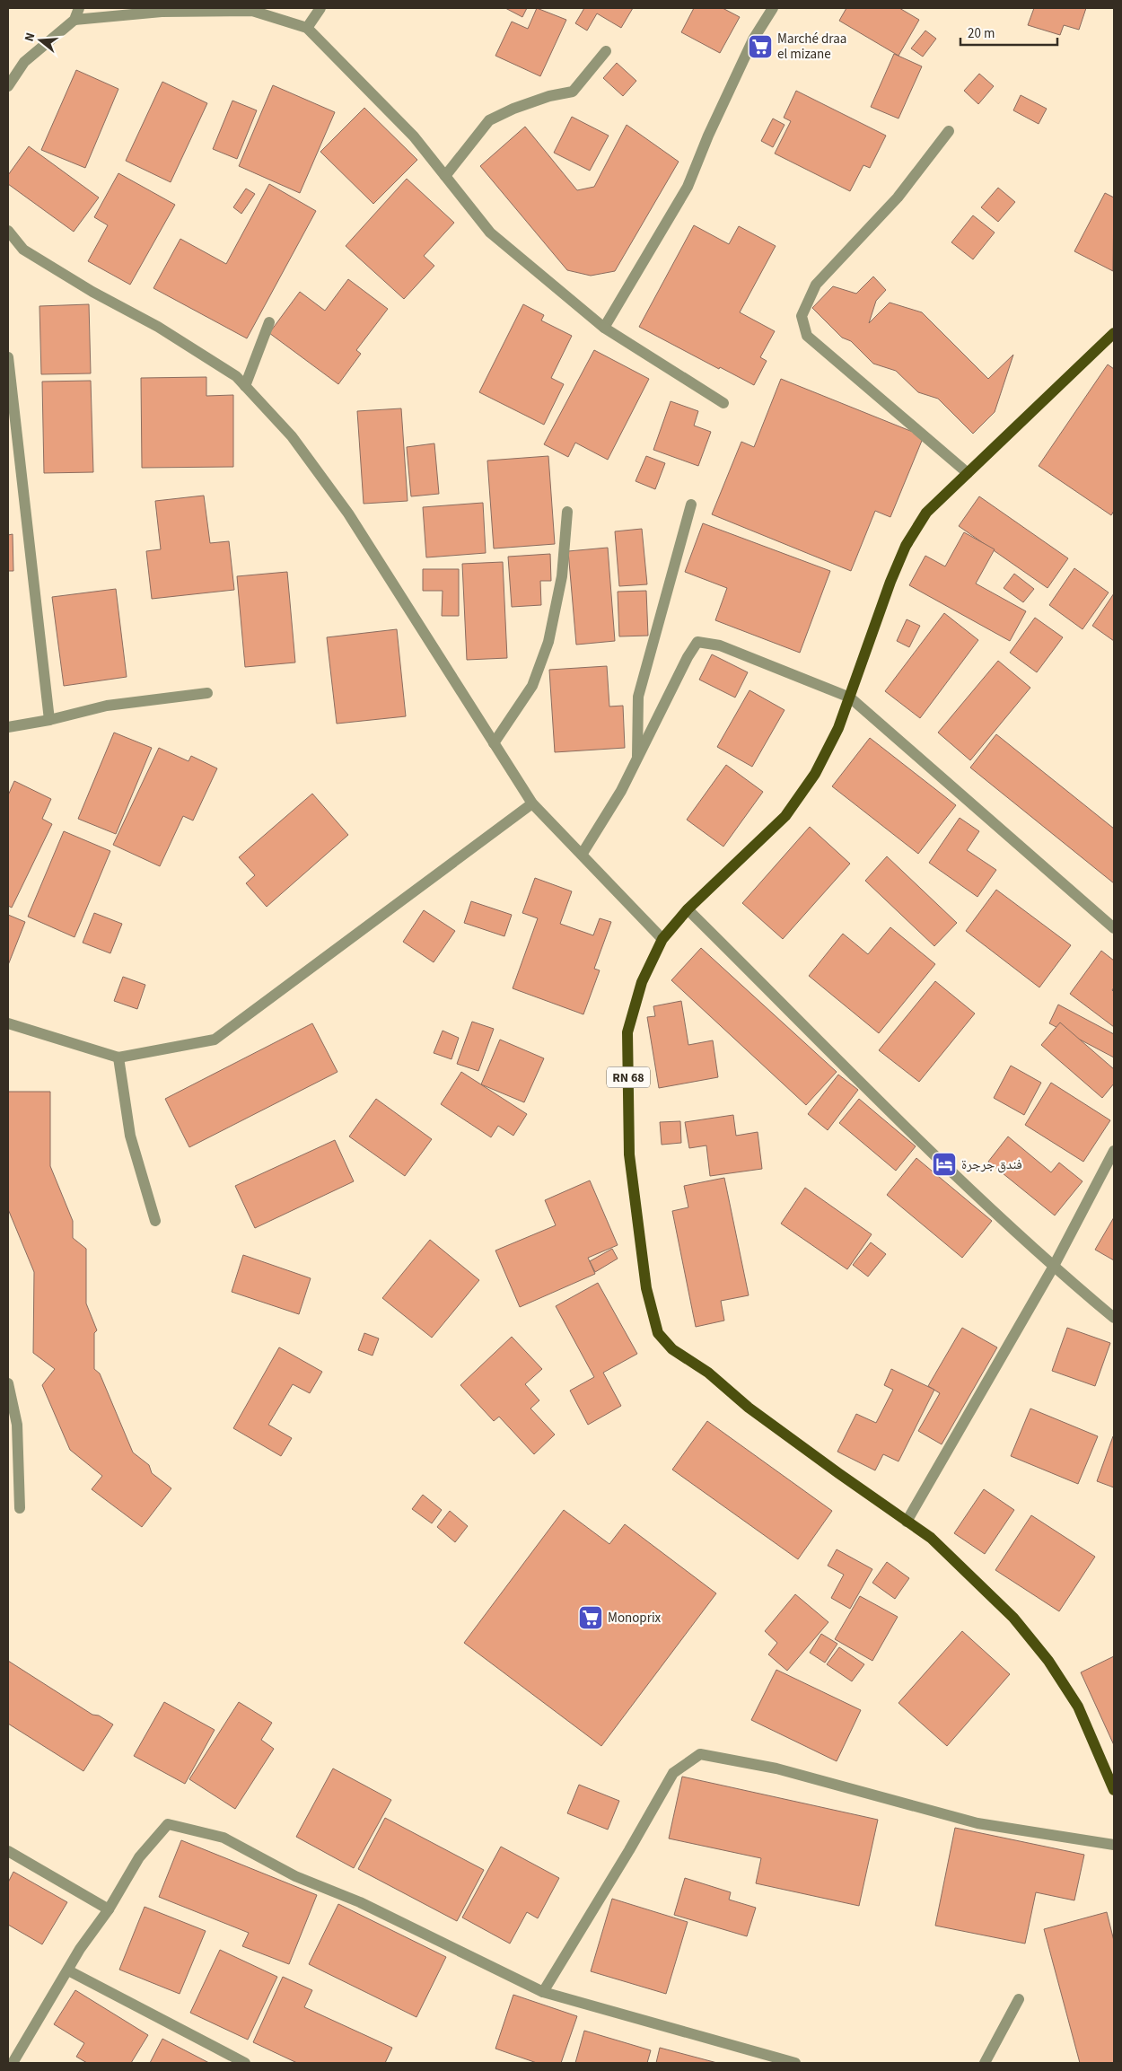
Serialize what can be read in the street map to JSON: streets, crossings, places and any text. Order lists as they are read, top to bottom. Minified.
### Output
{"streets":{"main road":["RN 68"]},"places":{"supermarket":["Marché draa el mizane","Monoprix"],"hotel":["فندق جرجرة"]},"scale_bar":"20 m","north":"left"}
